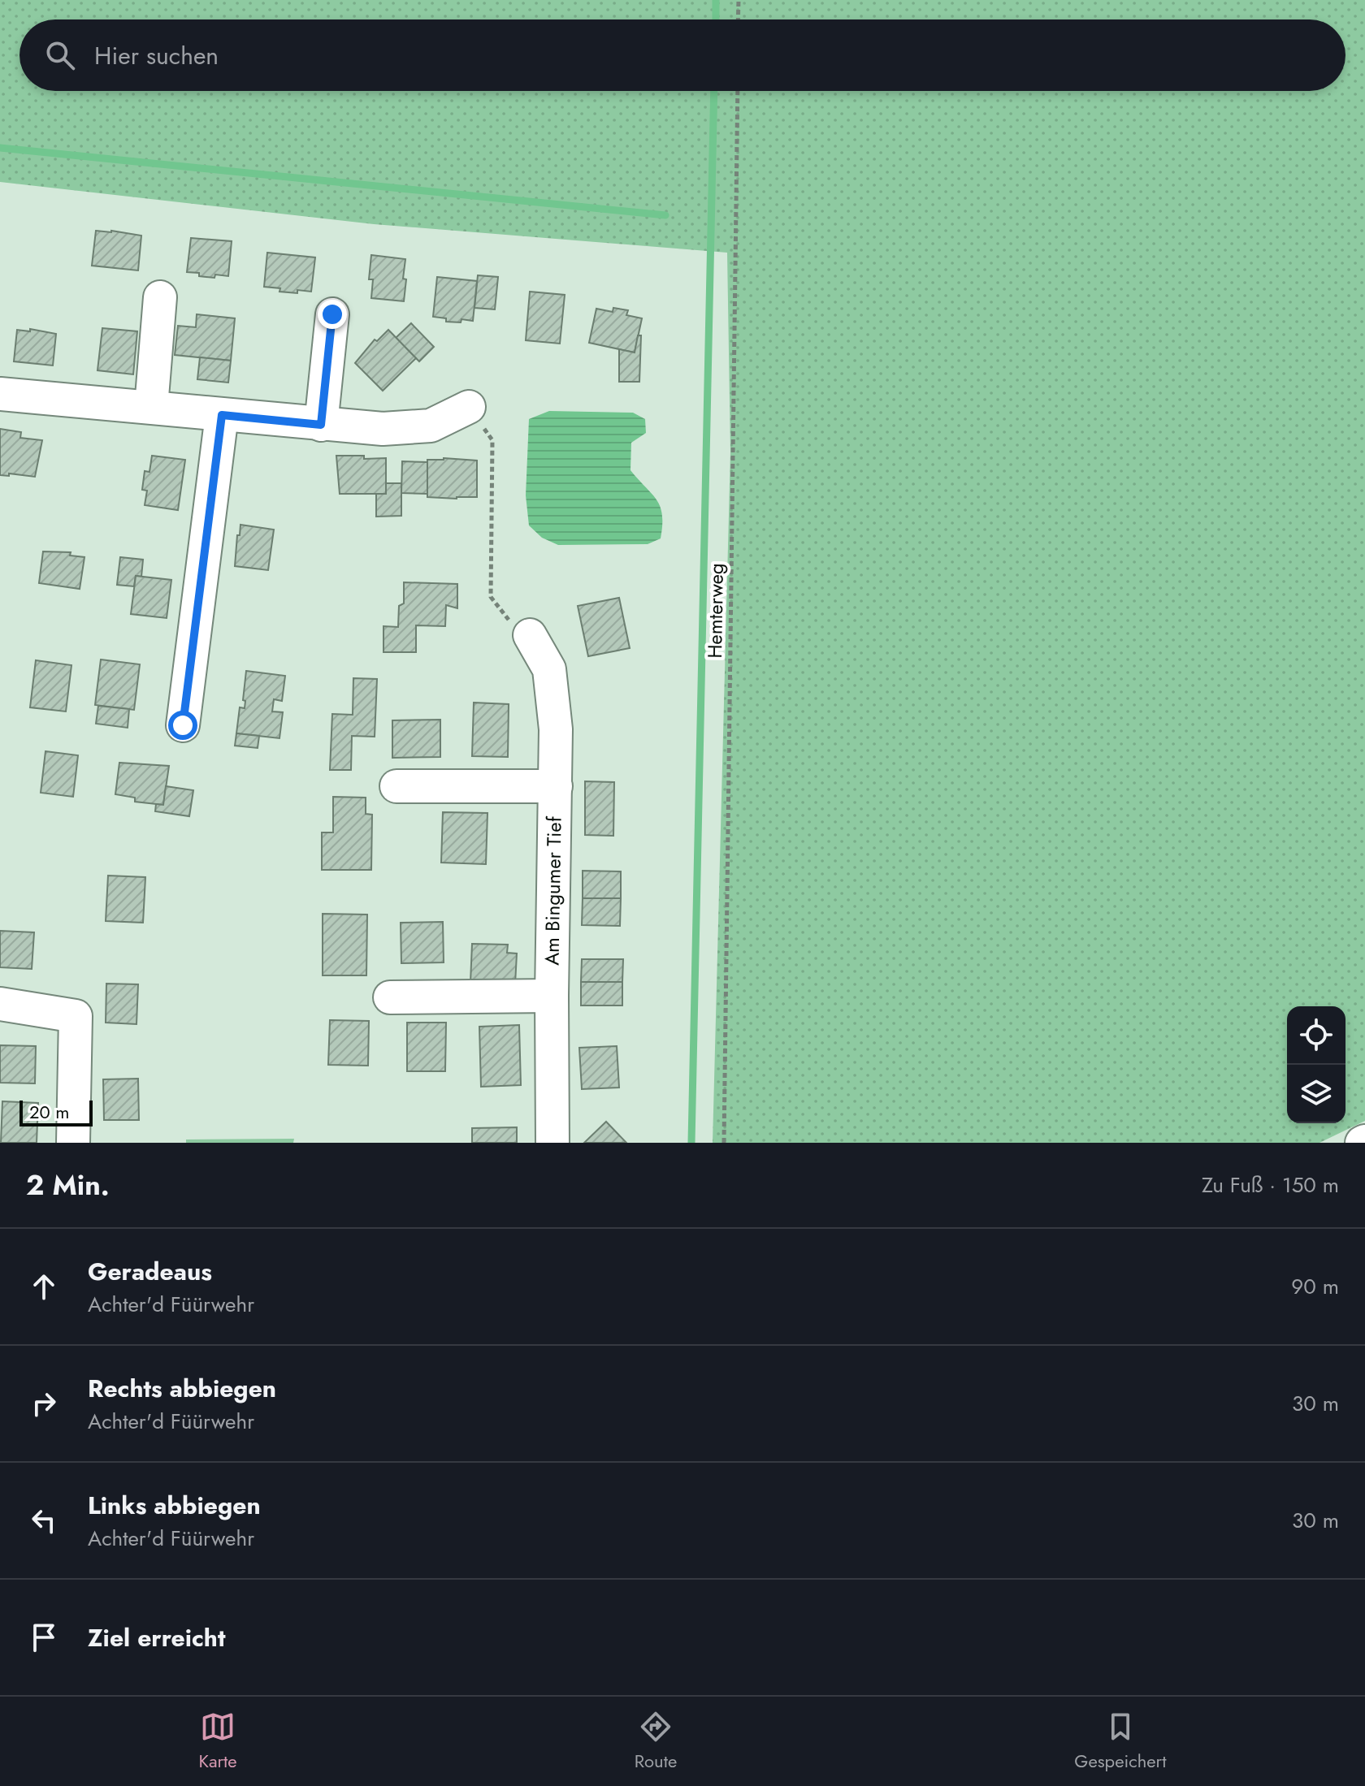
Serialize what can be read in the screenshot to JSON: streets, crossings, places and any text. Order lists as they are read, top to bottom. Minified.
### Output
{"streets":{"street":["Am Bingumer Tief"],"path":["Hemterweg"]},"scale_bar":"20 m","page":{"search":"Hier suchen","scale":"20 m","heading":["2 Min.","Zu Fuß · 150 m"],"list":[["Geradeaus","Achter'd Füürwehr","90 m"],["Rechts abbiegen","Achter'd Füürwehr","30 m"],["Links abbiegen","Achter'd Füürwehr","30 m"],"Ziel erreicht"],"nav":["Karte","Route","Gespeichert"]}}
